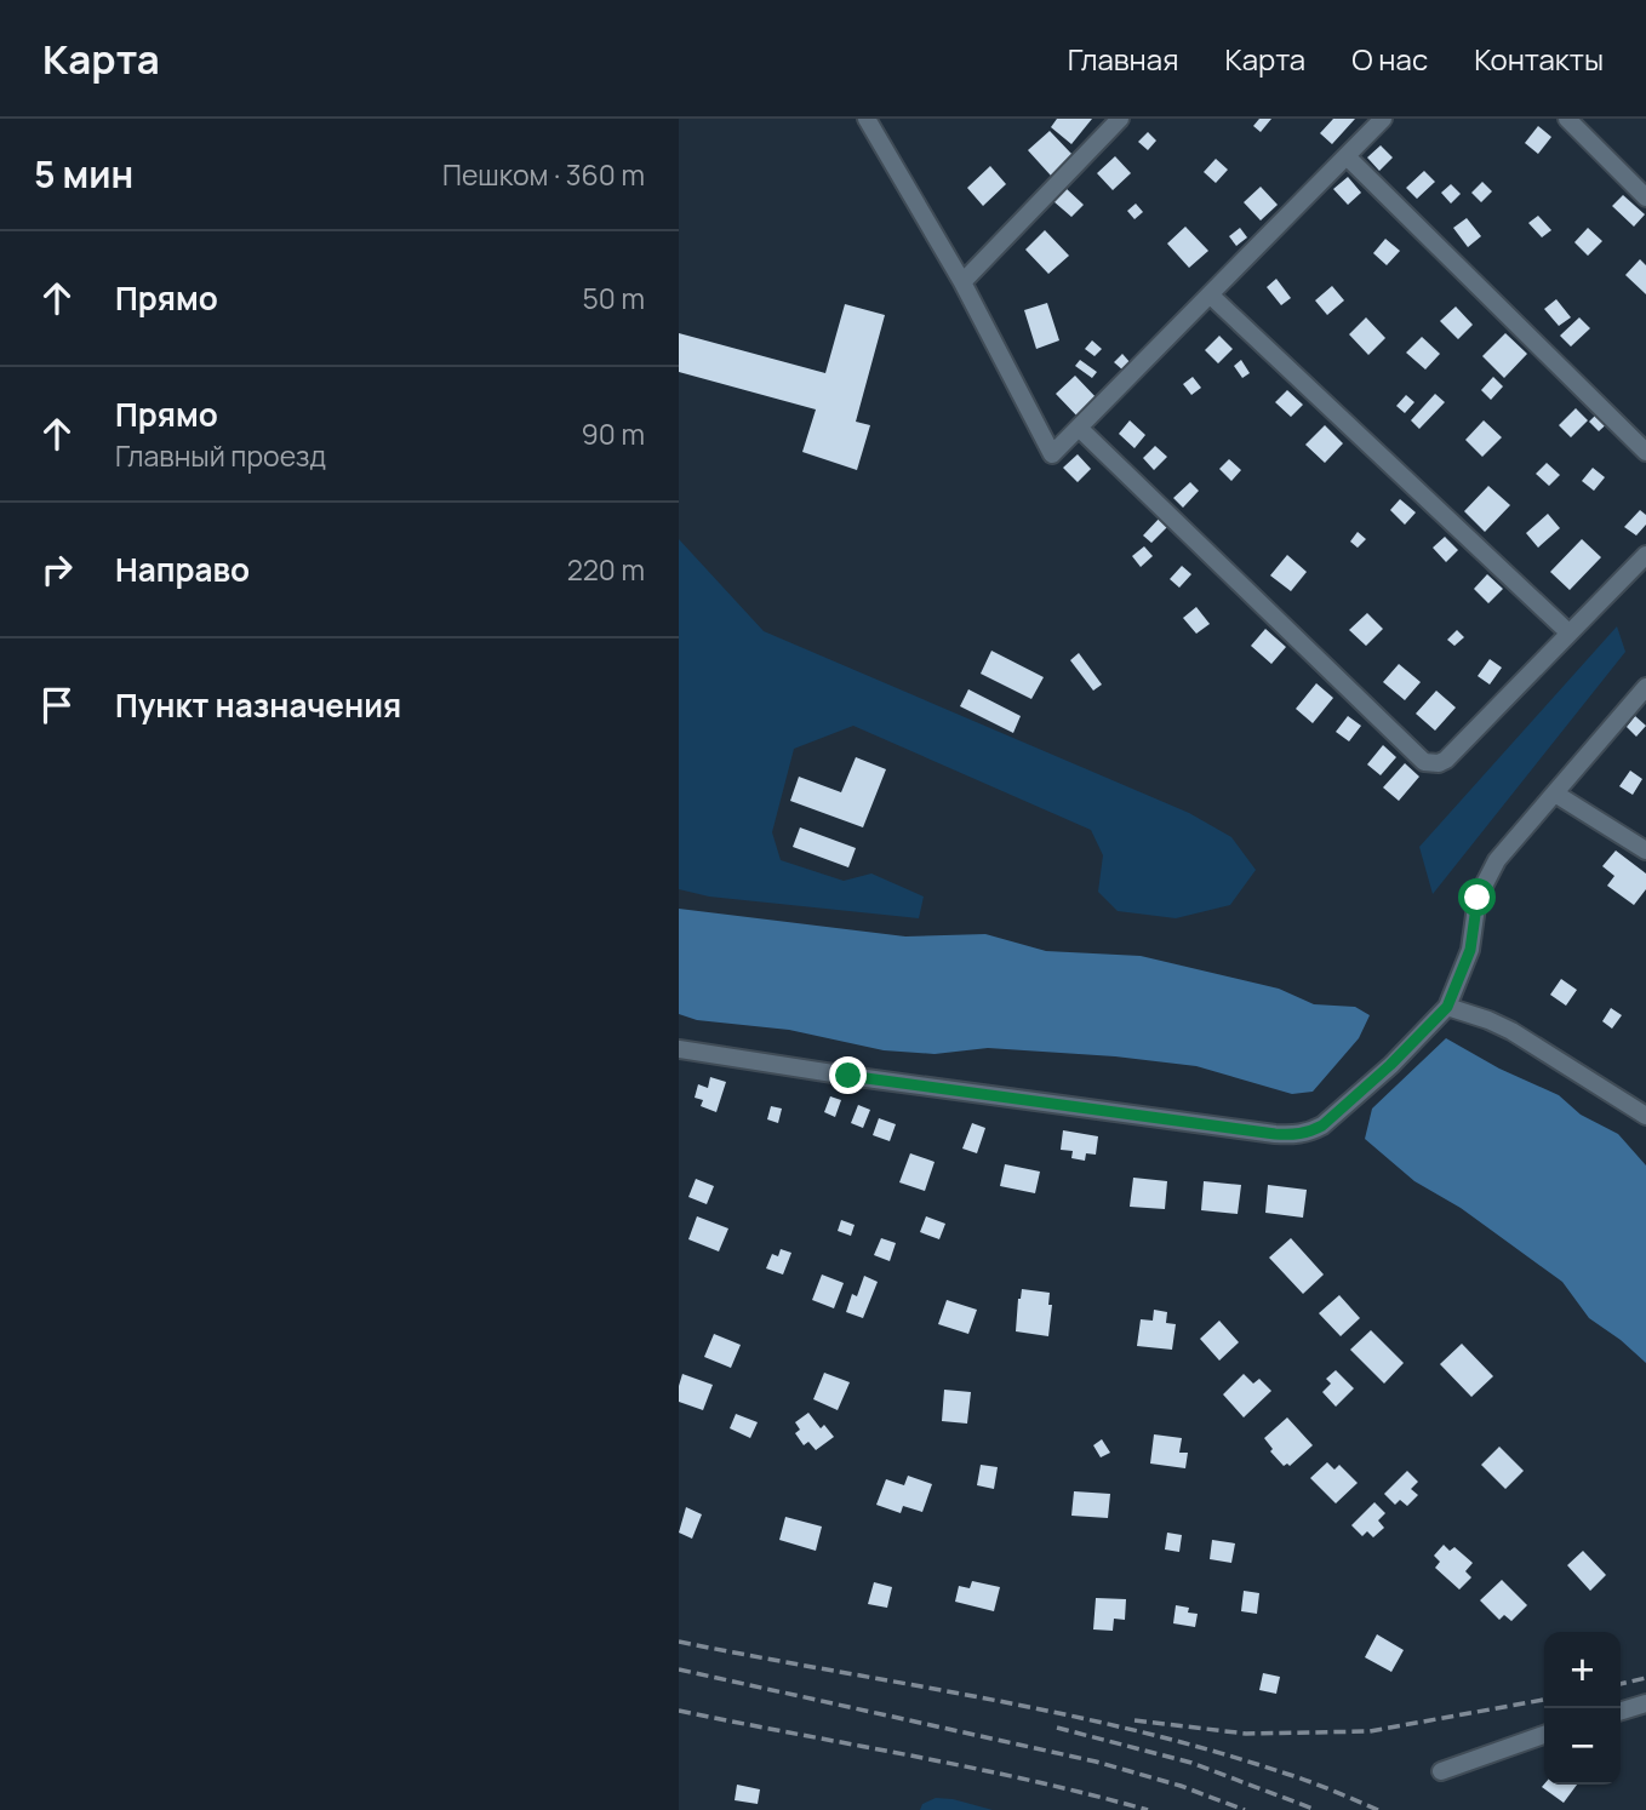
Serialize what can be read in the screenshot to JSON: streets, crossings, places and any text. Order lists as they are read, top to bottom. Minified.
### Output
{"page":{"header":"Карта","nav":["Главная","Карта","О нас","Контакты"],"heading":["5 мин","Пешком · 360 m"],"list":[["Прямо","50 m"],["Прямо","Главный проезд","90 m"],["Направо","220 m"],"Пункт назначения"],"map_buttons":["+","−"]}}
